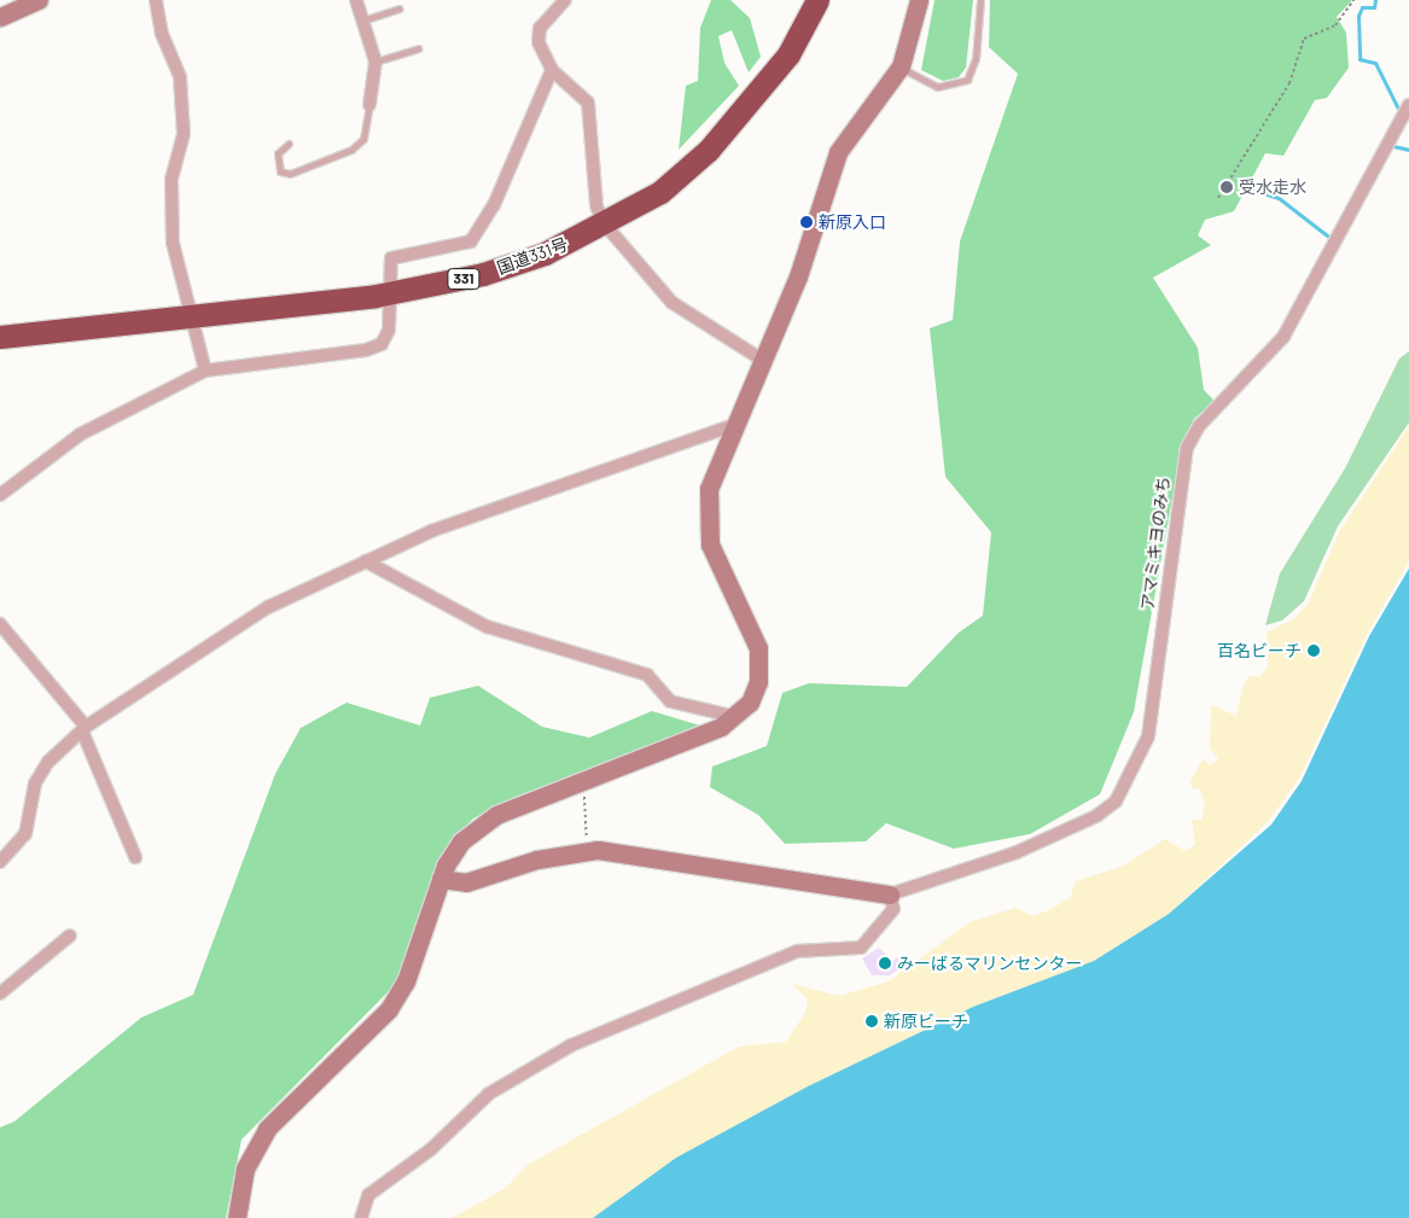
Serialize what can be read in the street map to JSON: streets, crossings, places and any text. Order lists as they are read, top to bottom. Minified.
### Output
{"streets":{"highway":["国道331号","331"],"street":["アマミキヨのみち"]},"places":["受水走水","新原入口","百名ビーチ","みーばるマリンセンター","新原ビーチ"]}
